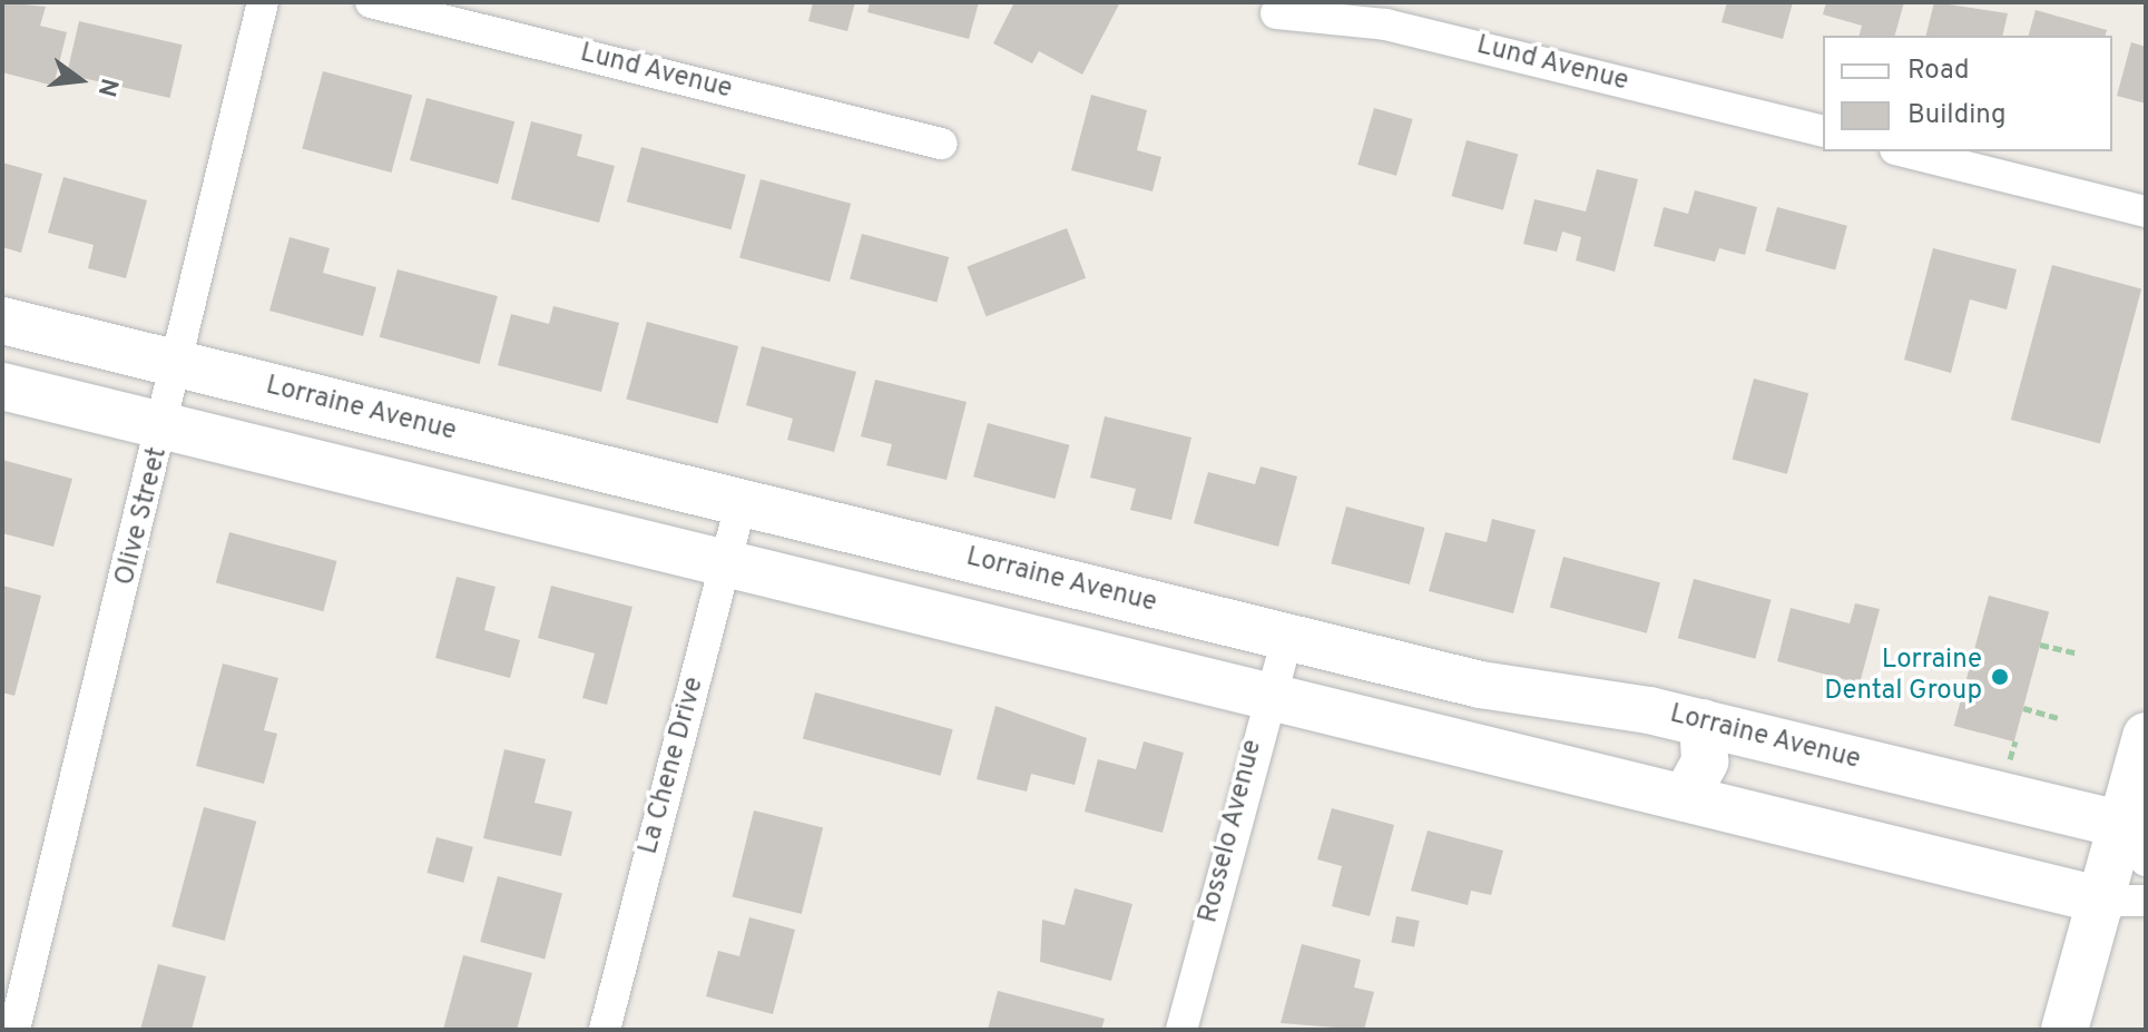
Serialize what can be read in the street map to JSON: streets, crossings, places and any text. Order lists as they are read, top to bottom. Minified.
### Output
{"streets":{"street":["Lund Avenue","Lorraine Avenue","Olive Street","La Chene Drive","Rosselo Avenue"]},"crossings":[["Lorraine Avenue","Olive Street"],["Lorraine Avenue","La Chene Drive"],["Lorraine Avenue","Rosselo Avenue"]],"places":["Lorraine Dental Group"],"legend":["Road","Building"],"north":"right"}
